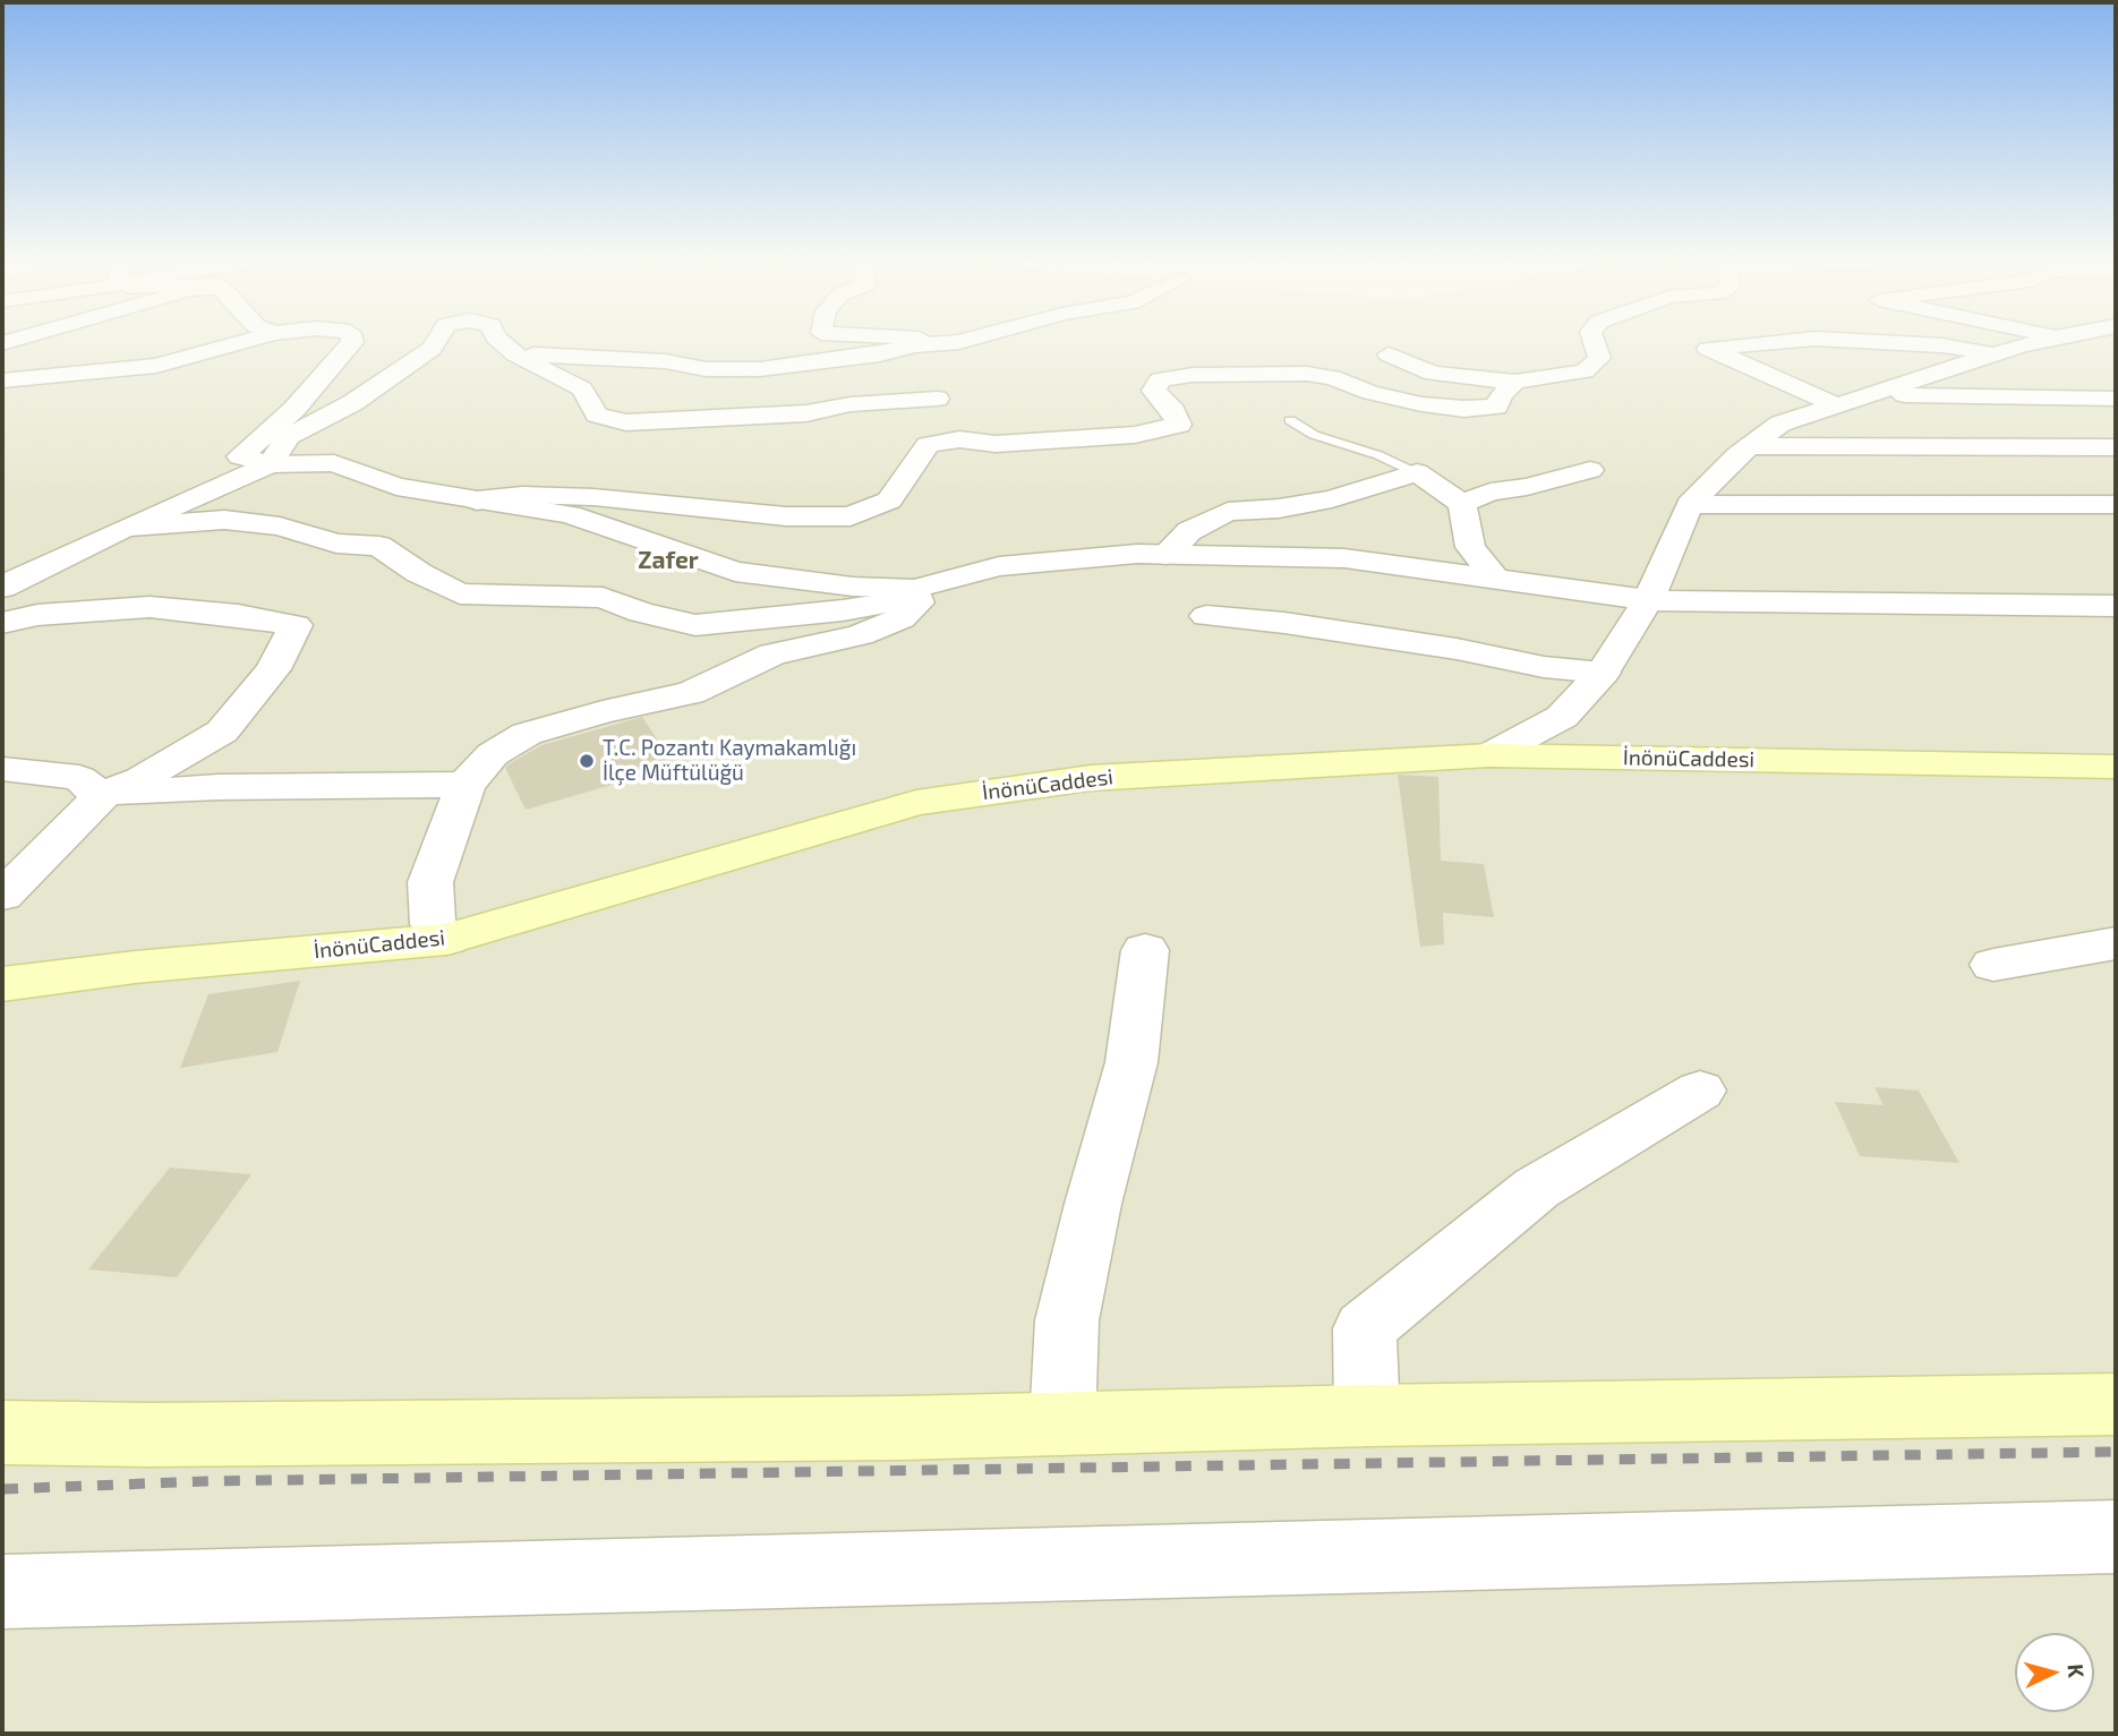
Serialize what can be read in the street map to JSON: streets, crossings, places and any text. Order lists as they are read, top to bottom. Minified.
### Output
{"streets":{"main road":["İnönüCaddesi"]},"districts":["Zafer"],"places":["T.C. Pozantı Kaymakamlığı İlçe Müftülüğü"],"north":"right"}
